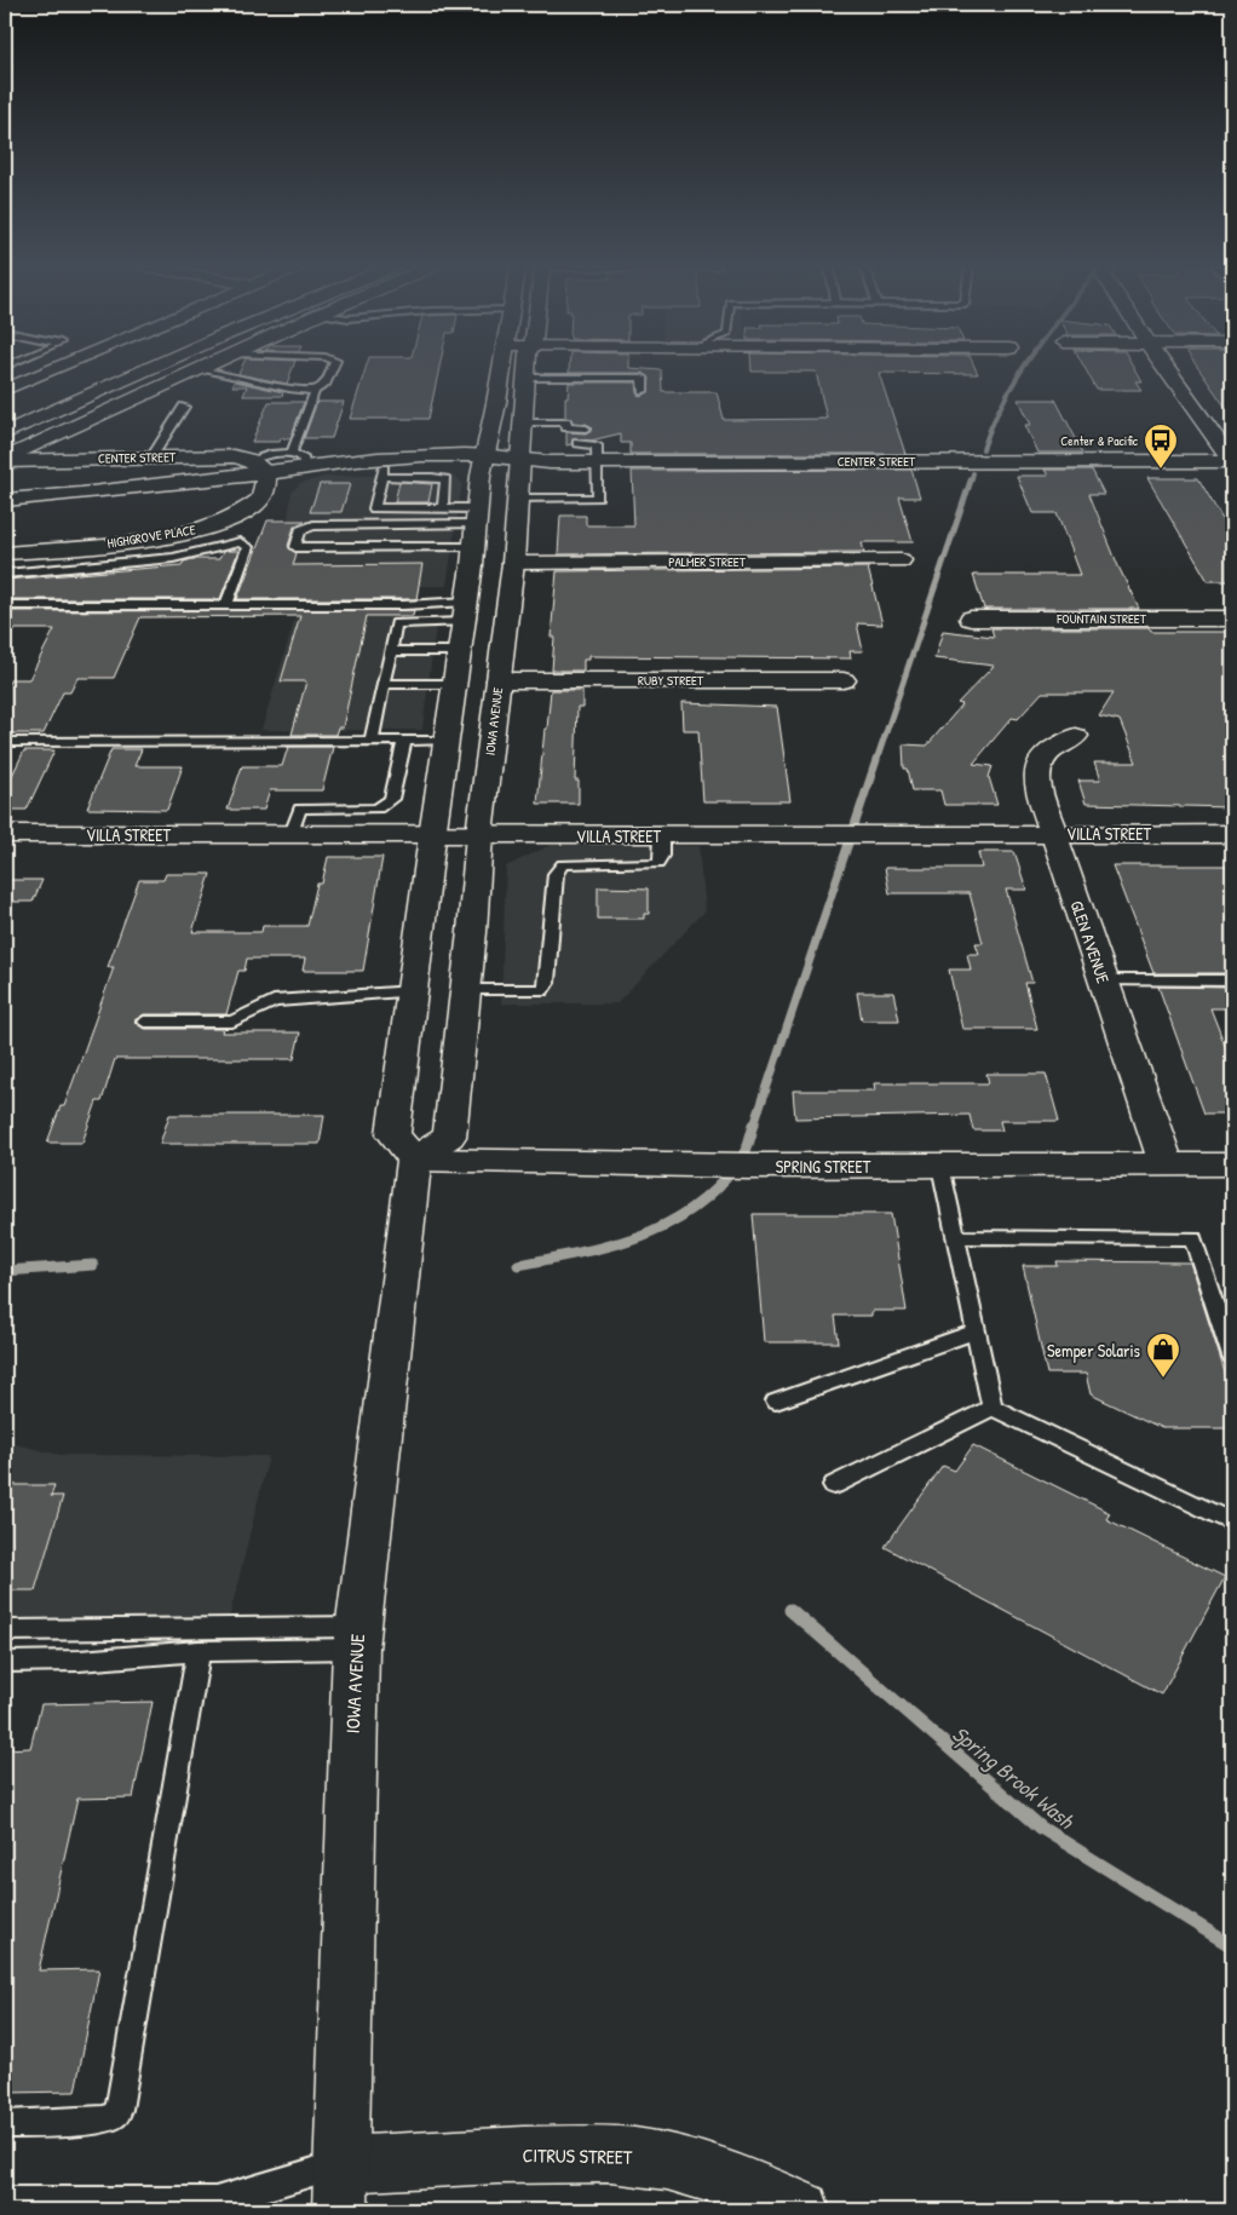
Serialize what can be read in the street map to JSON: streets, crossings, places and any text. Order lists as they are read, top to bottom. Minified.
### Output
{"streets":{"main road":["CENTER STREET","HIGHGROVE PLACE","PALMER STREET","FOUNTAIN STREET","RUBY STREET","IOWA AVENUE","VILLA STREET","GLEN AVENUE","SPRING STREET","CITRUS STREET"]},"crossings":[["CENTER STREET","HIGHGROVE PLACE"],["CENTER STREET","IOWA AVENUE"],["PALMER STREET","IOWA AVENUE"],["RUBY STREET","IOWA AVENUE"],["IOWA AVENUE","VILLA STREET"],["IOWA AVENUE","SPRING STREET"],["IOWA AVENUE","CITRUS STREET"],["VILLA STREET","GLEN AVENUE"],["GLEN AVENUE","SPRING STREET"]],"water":["Spring Brook Wash"],"places":{"bus stop":["Center & Pacific"],"shop":["Semper Solaris"]}}
